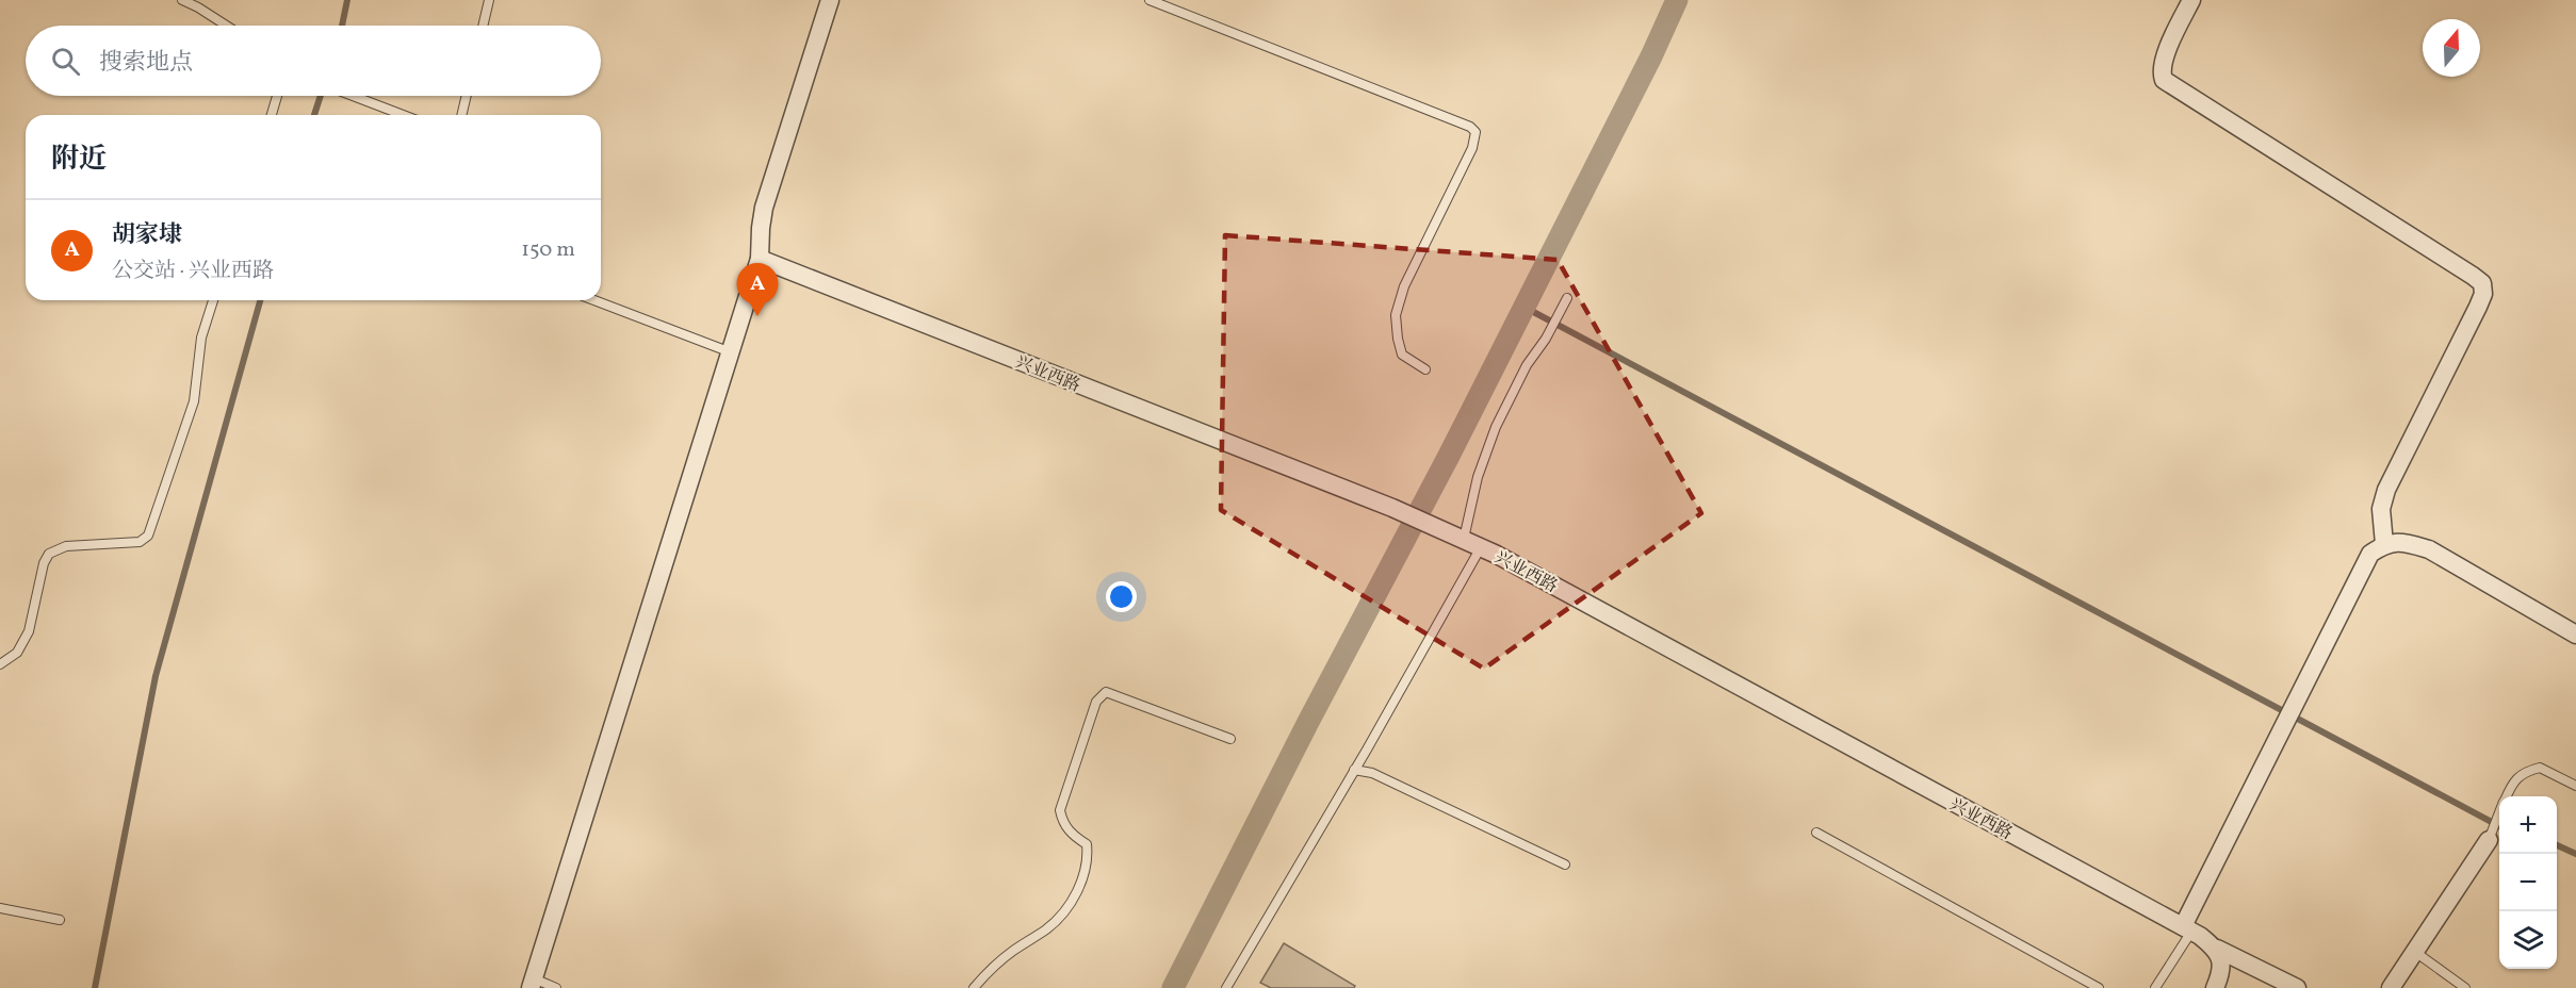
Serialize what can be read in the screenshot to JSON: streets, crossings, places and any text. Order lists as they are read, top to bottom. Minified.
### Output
{"streets":{"street":["兴业西路"]},"north":"top","page":{"search":"搜索地点","heading":"附近","list":[{"mark":"A","name":"胡家埭","note":"公交站 · 兴业西路","value":"150 m"}],"pins":"A","map_buttons":["+","−"]}}
